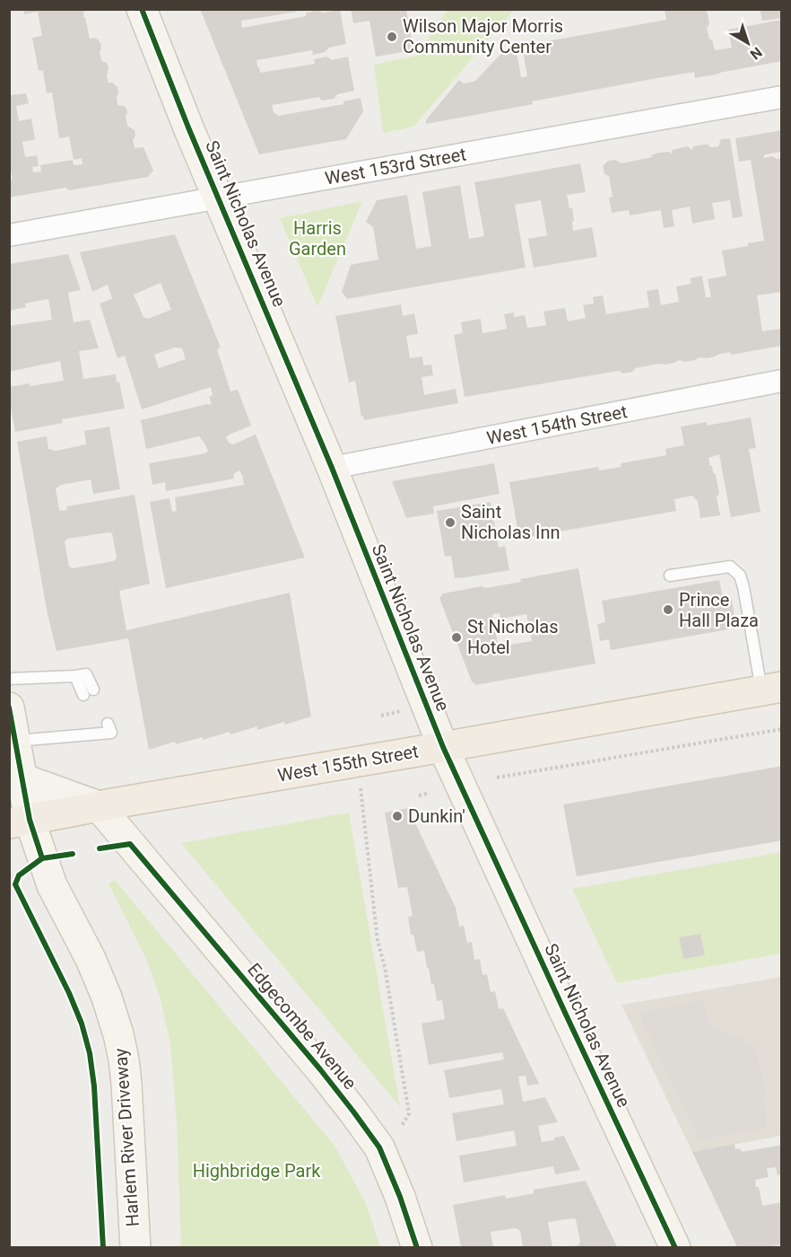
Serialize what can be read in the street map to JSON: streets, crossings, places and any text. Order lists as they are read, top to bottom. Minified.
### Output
{"streets":{"main road":["Saint Nicholas Avenue","West 155th Street","Edgecombe Avenue","Harlem River Driveway"],"street":["West 153rd Street","West 154th Street"]},"crossings":[["West 153rd Street","Saint Nicholas Avenue"],["Saint Nicholas Avenue","West 154th Street"],["Saint Nicholas Avenue","West 155th Street"],["West 155th Street","Edgecombe Avenue"],["West 155th Street","Harlem River Driveway"]],"parks":["Harris Garden","Highbridge Park"],"places":["Wilson Major Morris Community Center","Saint Nicholas Inn","Prince Hall Plaza","St Nicholas Hotel","Dunkin'"],"north":"bottom right"}
